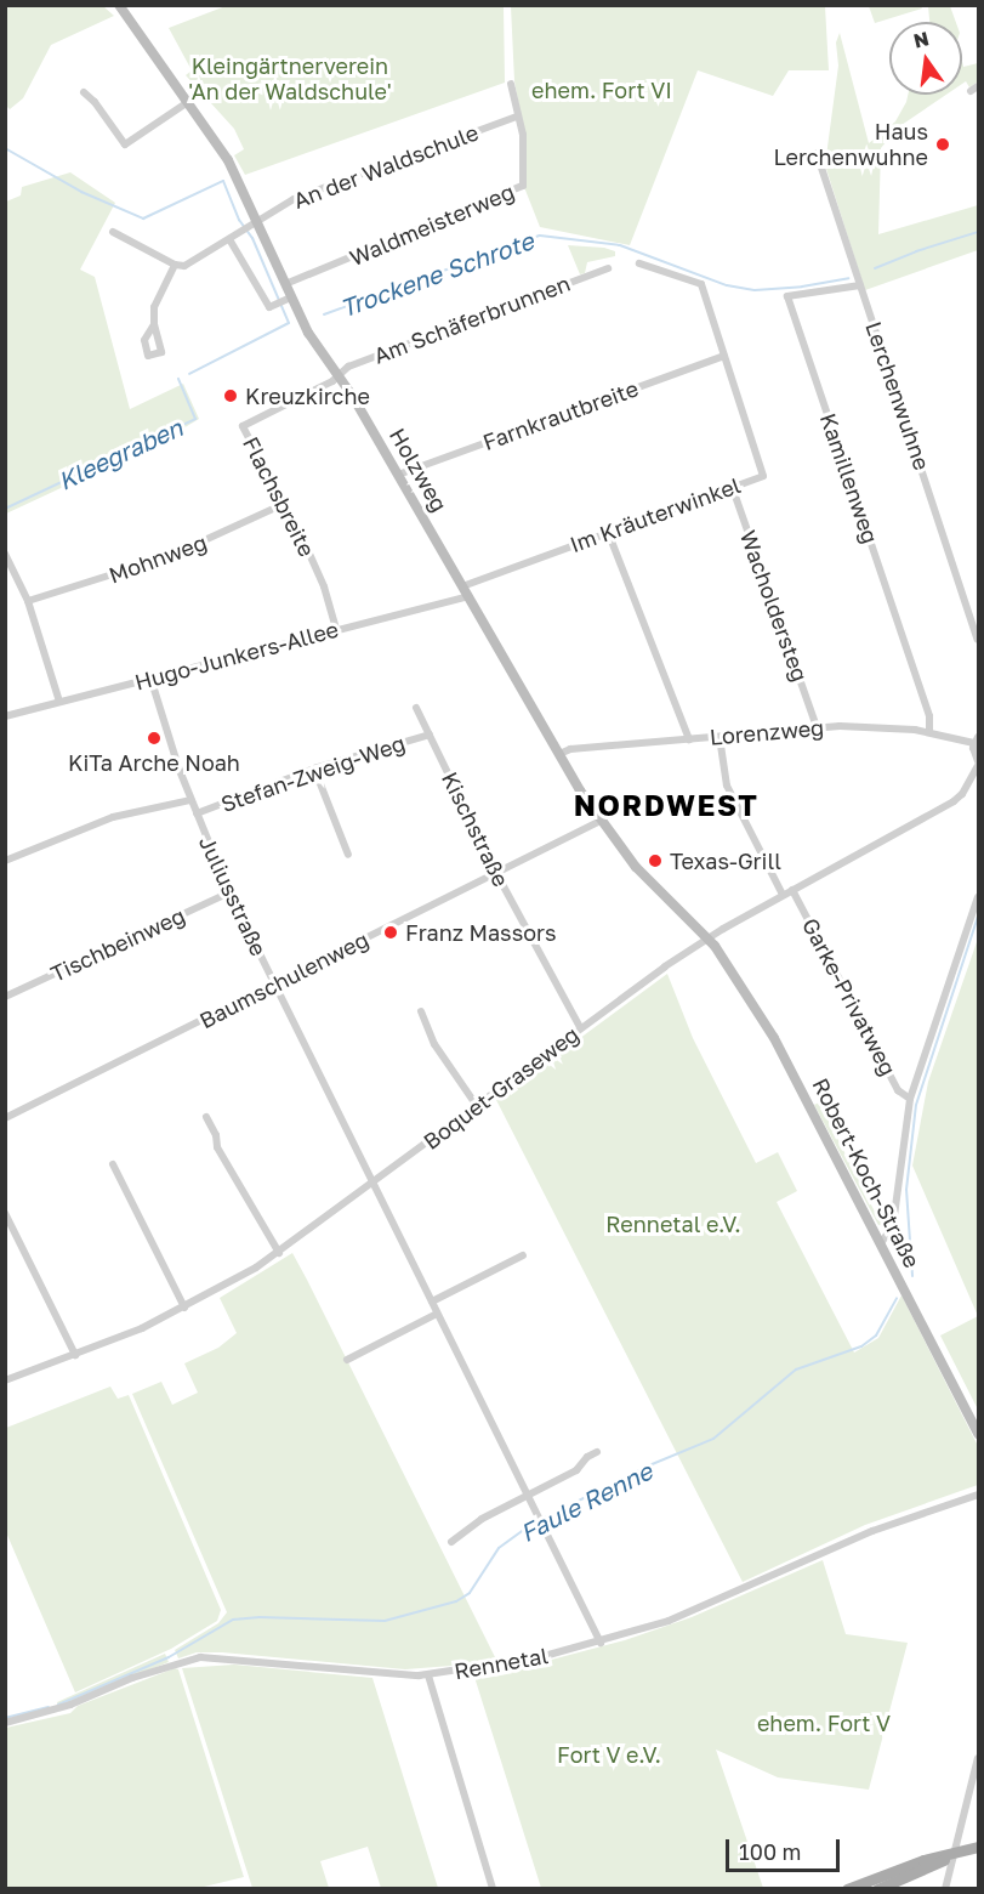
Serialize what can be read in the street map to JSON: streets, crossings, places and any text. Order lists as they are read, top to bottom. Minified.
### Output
{"streets":{"street":["An der Waldschule","Waldmeisterweg","Am Schäferbrunnen","Lerchenwuhne","Farnkrautbreite","Holzweg","Kamillenweg","Flachsbreite","Im Kräuterwinkel","Mohnweg","Wacholdersteg","Hugo-Junkers-Allee","Lorenzweg","Stefan-Zweig-Weg","Kischstraße","Juliusstraße","Tischbeinweg","Baumschulenweg","Garke-Privatweg","Boquet-Graseweg","Robert-Koch-Straße","Rennetal"]},"crossings":[["An der Waldschule","Waldmeisterweg"],["An der Waldschule","Holzweg"],["Waldmeisterweg","Holzweg"],["Am Schäferbrunnen","Holzweg"],["Am Schäferbrunnen","Flachsbreite"],["Lerchenwuhne","Kamillenweg"],["Farnkrautbreite","Holzweg"],["Farnkrautbreite","Im Kräuterwinkel"],["Holzweg","Flachsbreite"],["Holzweg","Im Kräuterwinkel"],["Holzweg","Hugo-Junkers-Allee"],["Holzweg","Lorenzweg"],["Holzweg","Baumschulenweg"],["Holzweg","Boquet-Graseweg"],["Holzweg","Robert-Koch-Straße"],["Kamillenweg","Lorenzweg"],["Flachsbreite","Mohnweg"],["Flachsbreite","Hugo-Junkers-Allee"],["Im Kräuterwinkel","Wacholdersteg"],["Im Kräuterwinkel","Hugo-Junkers-Allee"],["Wacholdersteg","Lorenzweg"],["Hugo-Junkers-Allee","Juliusstraße"],["Lorenzweg","Boquet-Graseweg"],["Stefan-Zweig-Weg","Kischstraße"],["Stefan-Zweig-Weg","Juliusstraße"],["Kischstraße","Baumschulenweg"],["Kischstraße","Boquet-Graseweg"],["Juliusstraße","Tischbeinweg"],["Juliusstraße","Baumschulenweg"],["Juliusstraße","Boquet-Graseweg"],["Juliusstraße","Rennetal"],["Garke-Privatweg","Boquet-Graseweg"],["Boquet-Graseweg","Robert-Koch-Straße"]],"districts":["NORDWEST"],"water":["Trockene Schrote","Kleegraben","Faule Renne"],"parks":["Kleingärtnerverein 'An der Waldschule'","ehem. Fort VI","Rennetal e.V.","ehem. Fort V","Fort V e.V."],"places":["Haus Lerchenwuhne","Kreuzkirche","KiTa Arche Noah","Texas-Grill","Franz Massors"],"scale_bar":"100 m","north":"top"}
